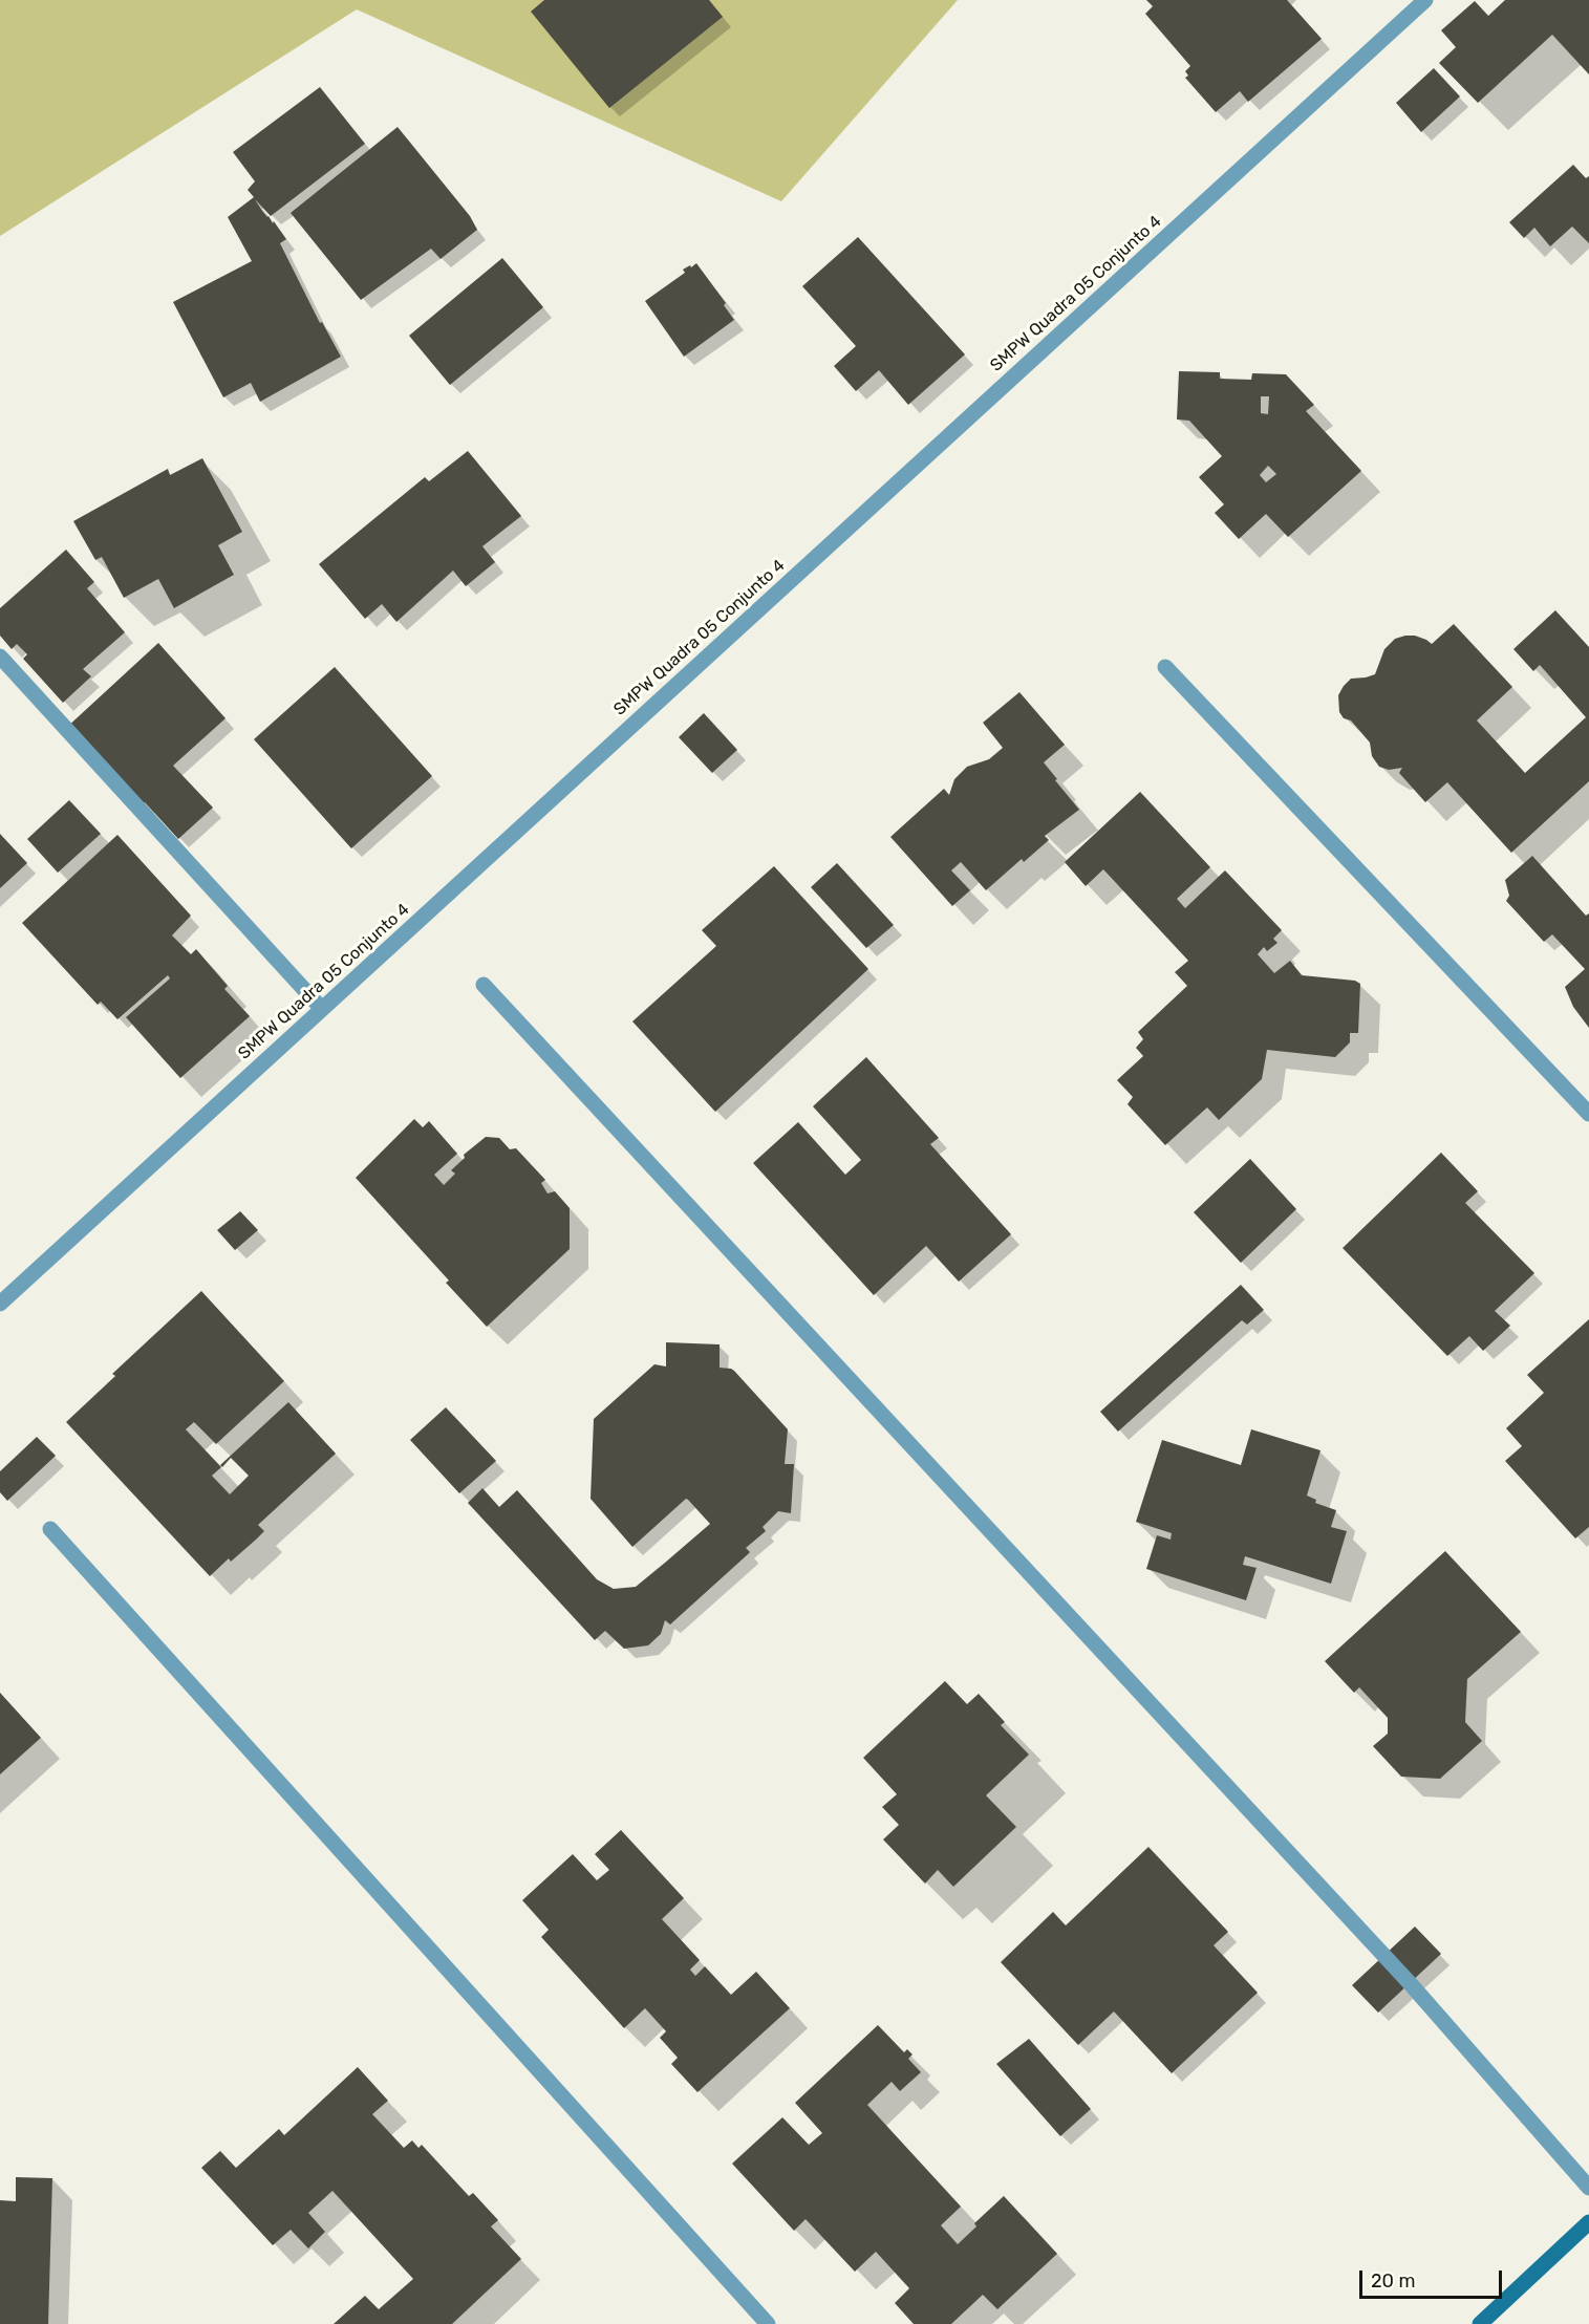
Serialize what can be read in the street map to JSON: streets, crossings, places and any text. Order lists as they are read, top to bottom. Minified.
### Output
{"streets":{"street":["SMPW Quadra 05 Conjunto 4"]},"scale_bar":"20 m"}
